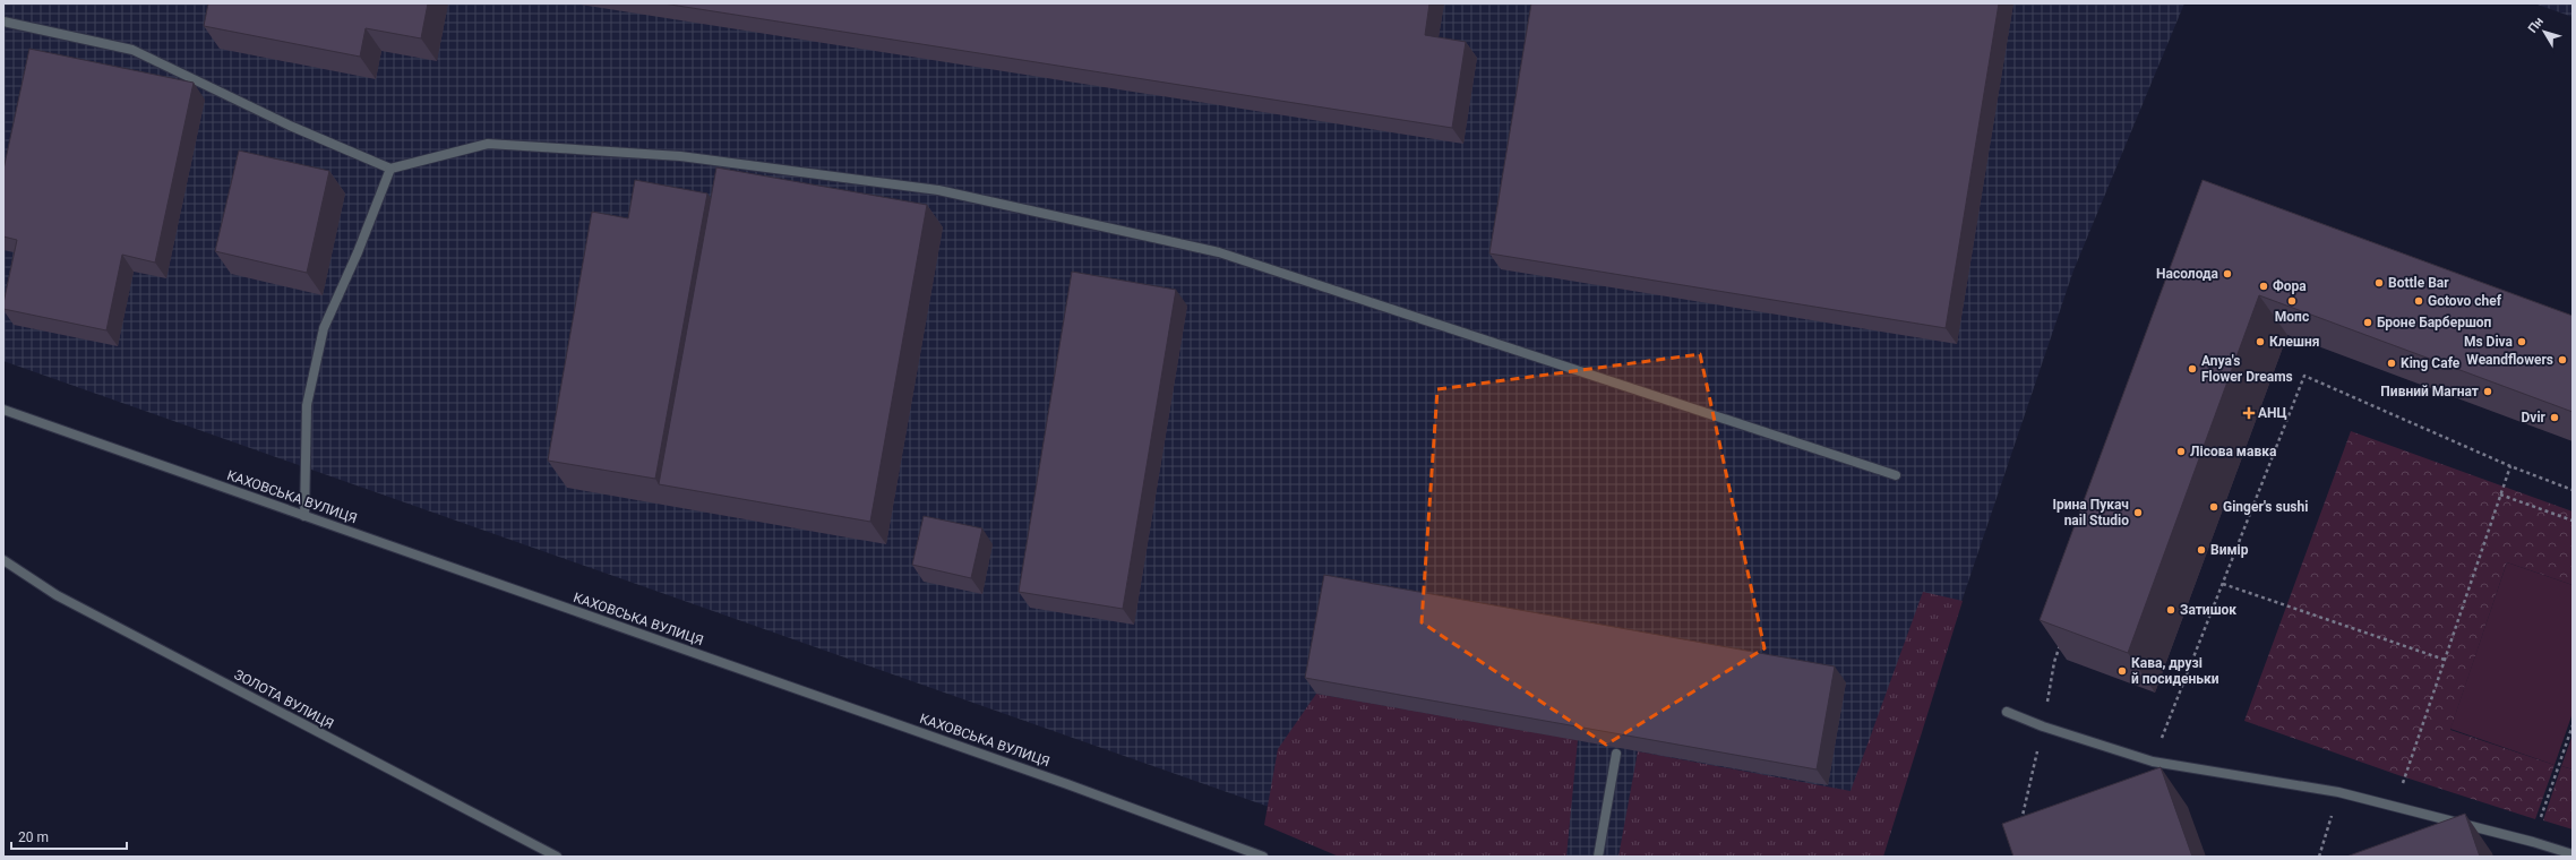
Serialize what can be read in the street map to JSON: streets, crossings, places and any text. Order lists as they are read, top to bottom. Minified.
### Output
{"streets":{"street":["КАХОВСЬКА ВУЛИЦЯ","ЗОЛОТА ВУЛИЦЯ"]},"places":{"other":["Насолода","Bottle Bar","Фора","Мопс","Gotovo chef","Броне Барбершоп","Клешня","Ms Diva","Weandflowers","King Cafe","Anya's Flower Dreams","Пивний Магнат","Dvir","Лісова мавка","Ginger's sushi","Ірина Пукач nail Studio","Вимір","Затишок","Кава, друзі й посиденьки"],"health":["АНЦ"]},"scale_bar":"20 m","north":"top left"}
